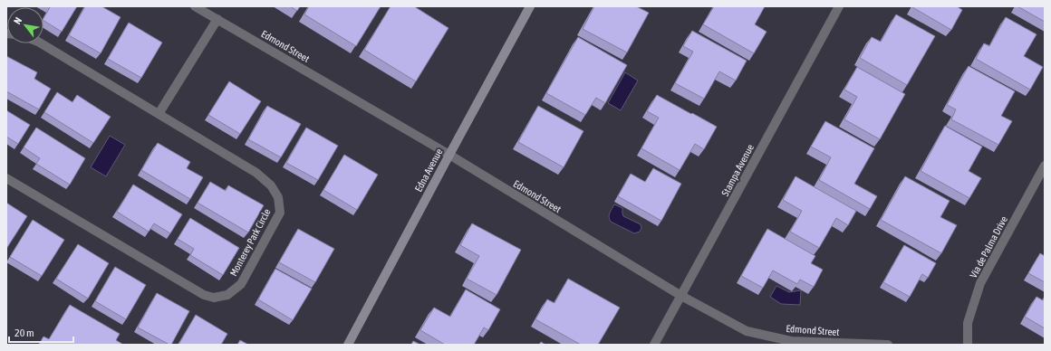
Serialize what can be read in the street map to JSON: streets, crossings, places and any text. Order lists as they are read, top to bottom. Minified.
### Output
{"streets":{"street":["Edmond Street","Edna Avenue","Stampa Avenue","Monterey Park Circle","Via de Palma Drive"]},"crossings":[["Edmond Street","Edna Avenue"],["Edmond Street","Stampa Avenue"]],"scale_bar":"20 m","north":"top left"}
